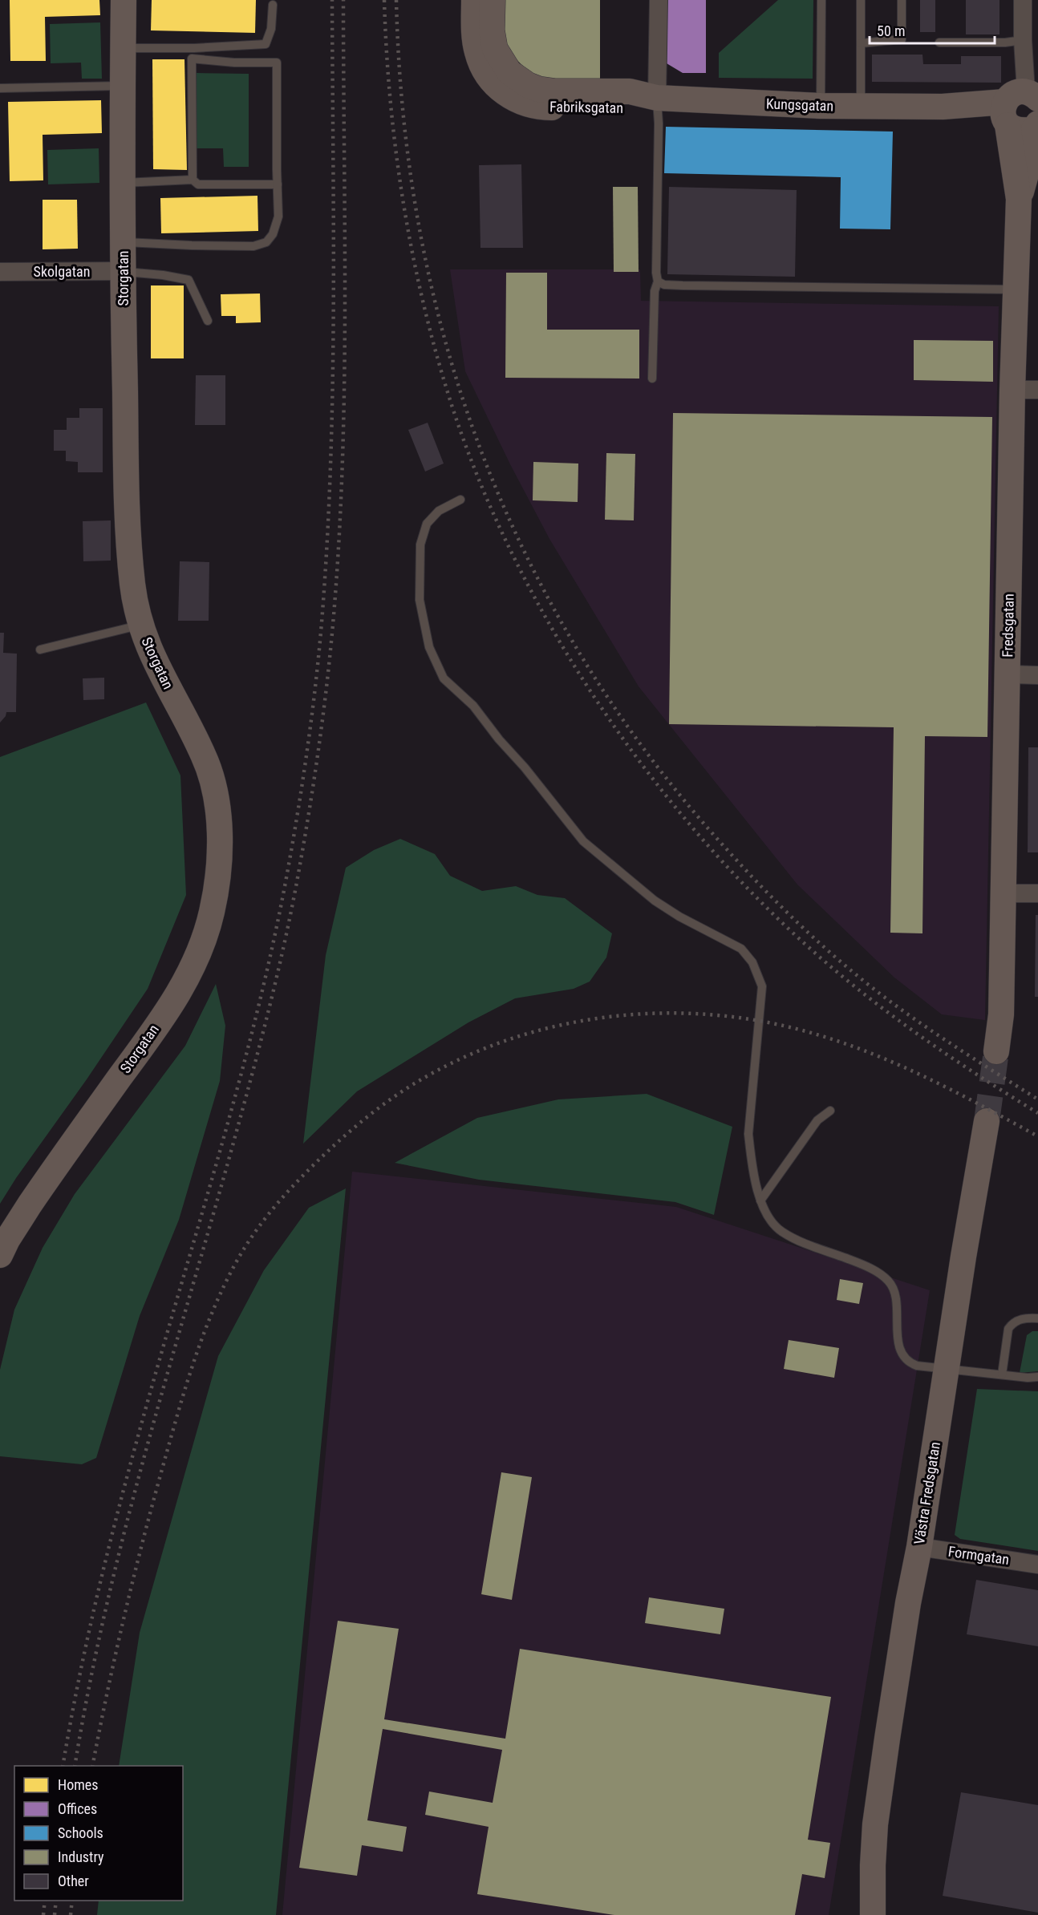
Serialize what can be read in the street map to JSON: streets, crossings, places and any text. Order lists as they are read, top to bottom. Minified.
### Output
{"streets":{"street":["Kungsgatan","Fabriksgatan","Skolgatan","Storgatan","Fredsgatan","Västra Fredsgatan","Formgatan"]},"crossings":[["Kungsgatan","Fabriksgatan"],["Kungsgatan","Fredsgatan"],["Skolgatan","Storgatan"],["Västra Fredsgatan","Formgatan"]],"legend":["Homes","Offices","Schools","Industry","Other"],"scale_bar":"50 m"}
